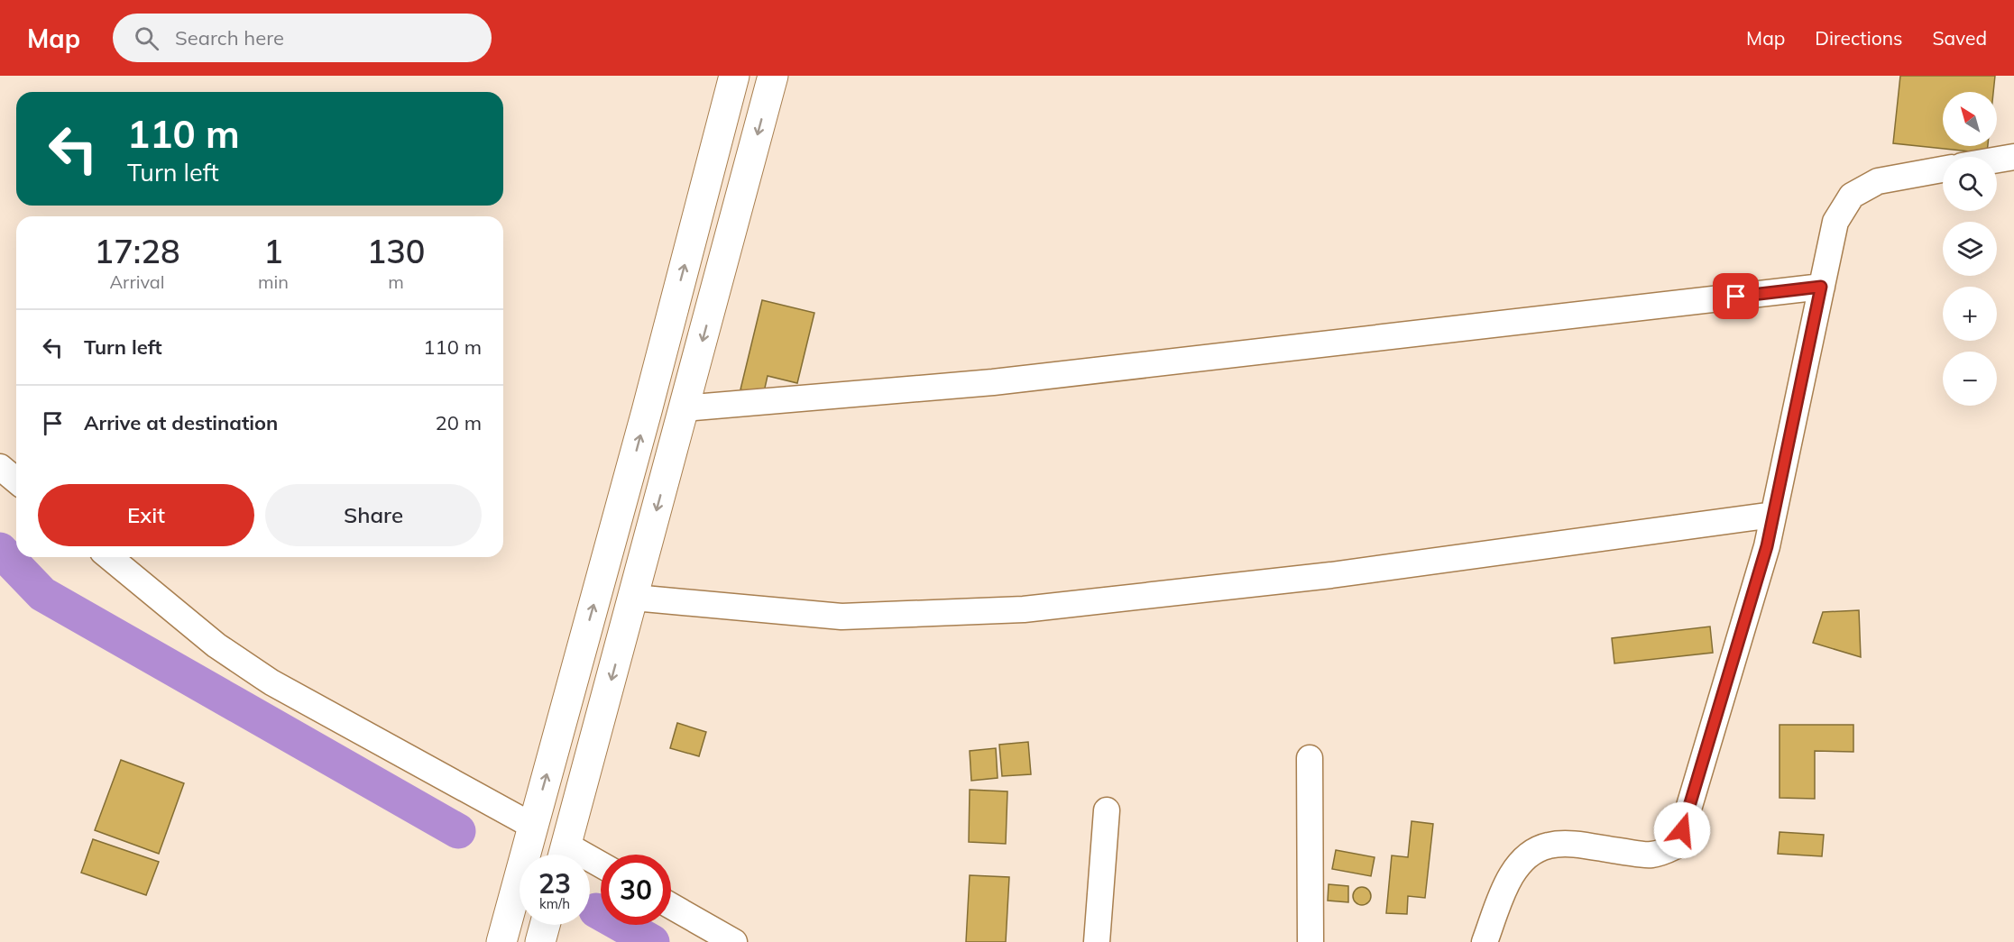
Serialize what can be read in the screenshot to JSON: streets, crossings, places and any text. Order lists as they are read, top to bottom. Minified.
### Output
{"north":"top left","page":{"header":"Map","search":"Search here","nav":["Map","Directions","Saved"],"map_buttons":["+","−"],"turn":["110 m","Turn left"],"eta":["17:28","Arrival","1","min","130","m"],"list":[{"name":"Turn left","value":"110 m"},{"name":"Arrive at destination","value":"20 m"}],"buttons":["Exit","Share"],"speed":"23 km/h","limit":"30"}}
